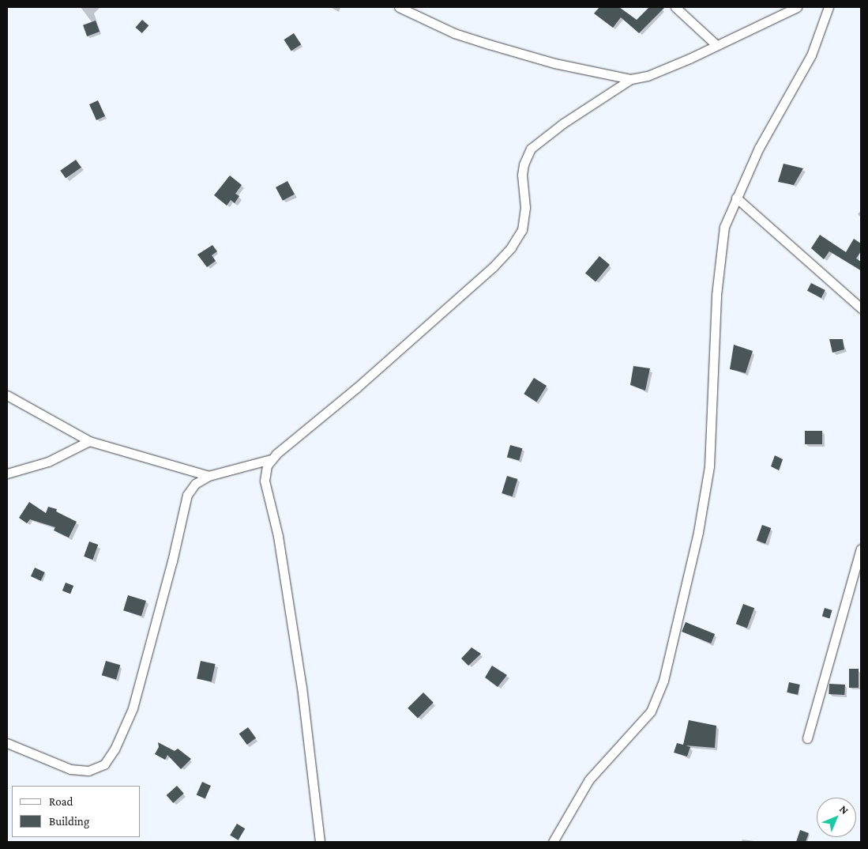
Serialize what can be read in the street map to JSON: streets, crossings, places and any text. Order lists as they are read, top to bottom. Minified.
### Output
{"legend":["Road","Building"],"north":"top right"}
